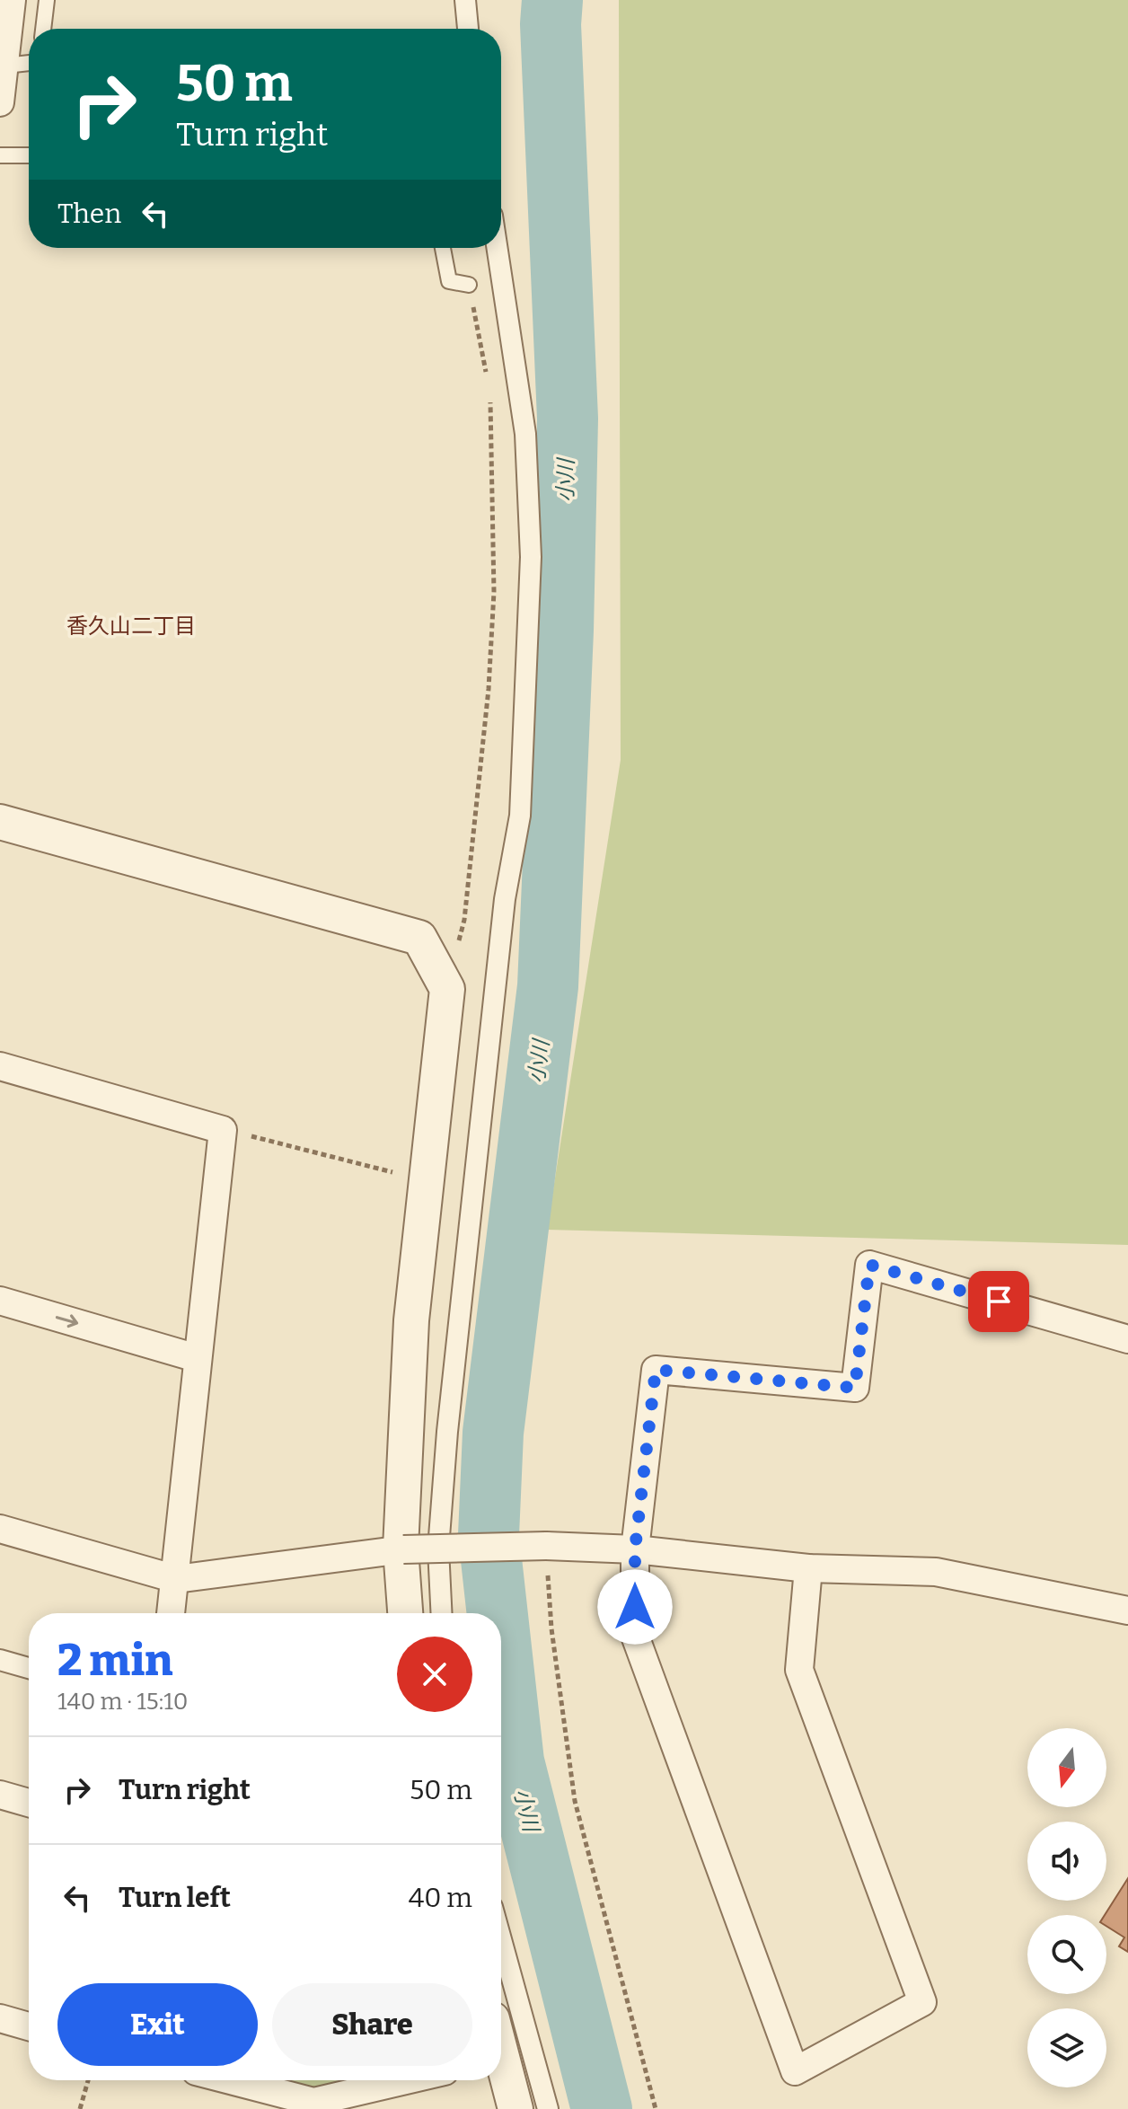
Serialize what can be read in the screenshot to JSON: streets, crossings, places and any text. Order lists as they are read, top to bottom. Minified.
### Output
{"districts":["香久山二丁目"],"water":["小川"],"north":"bottom","page":{"turn":["50 m","Turn right"],"then":"Then","heading":["2 min","140 m · 15:10"],"list":[{"name":"Turn right","value":"50 m"},{"name":"Turn left","value":"40 m"}],"buttons":["Exit","Share"]}}
